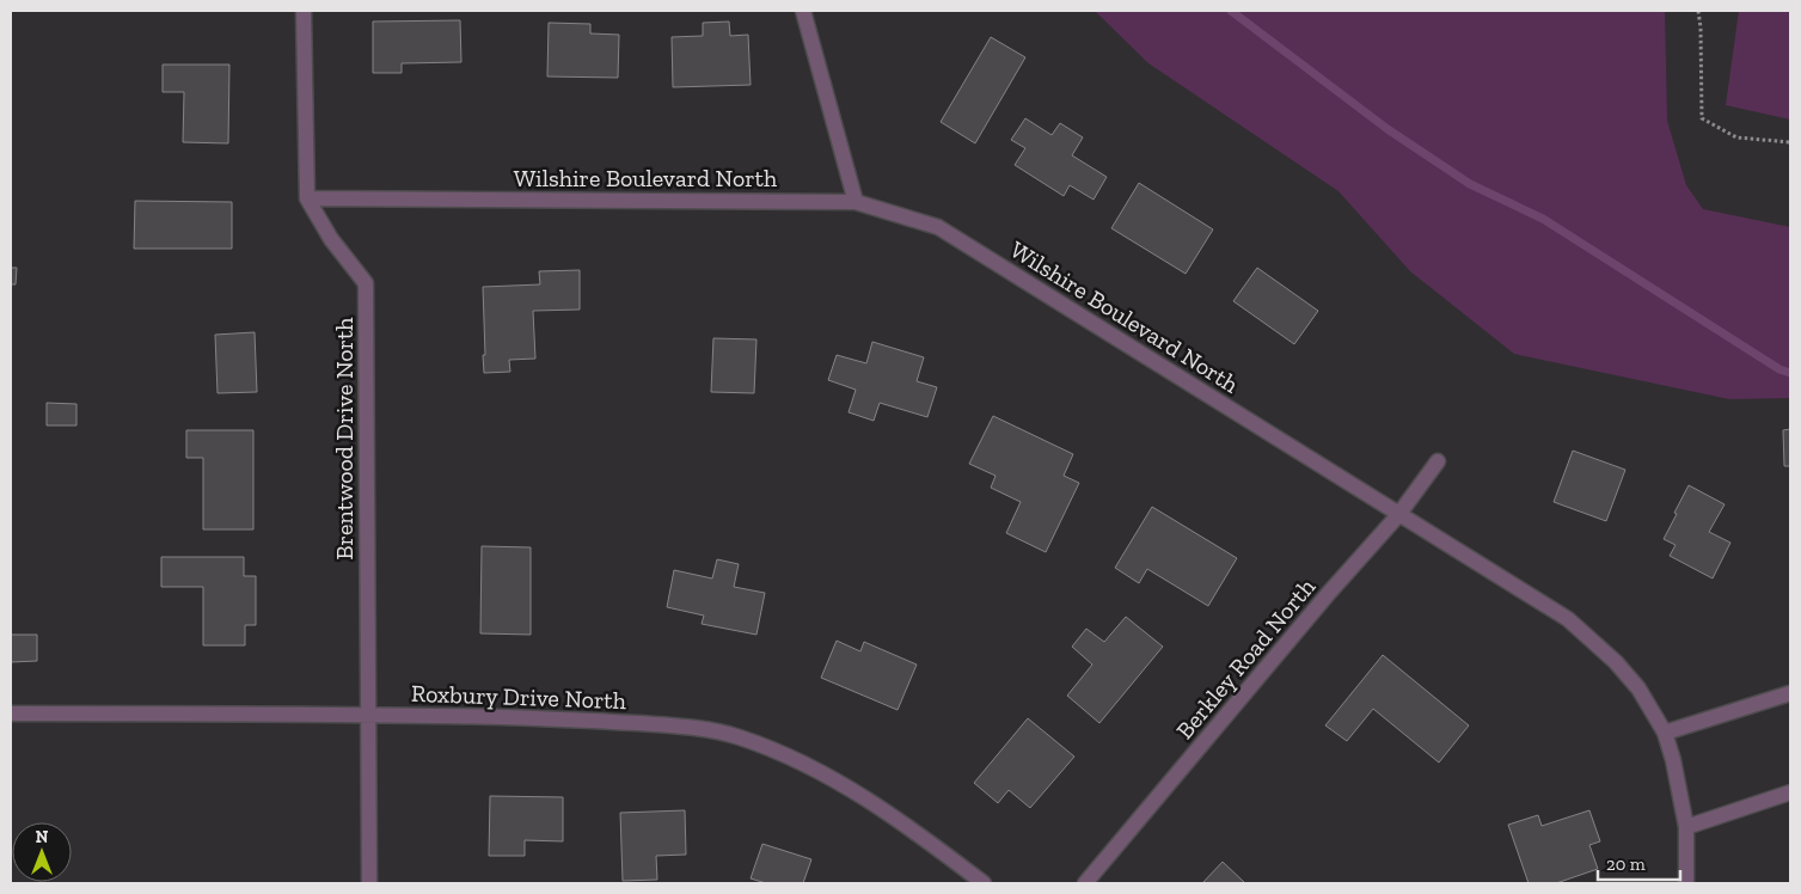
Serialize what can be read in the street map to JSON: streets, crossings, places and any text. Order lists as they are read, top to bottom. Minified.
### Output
{"streets":{"street":["Wilshire Boulevard North","Brentwood Drive North","Berkley Road North","Roxbury Drive North"]},"crossings":[["Wilshire Boulevard North","Brentwood Drive North"],["Wilshire Boulevard North","Berkley Road North"],["Brentwood Drive North","Roxbury Drive North"]],"scale_bar":"20 m","north":"top"}
